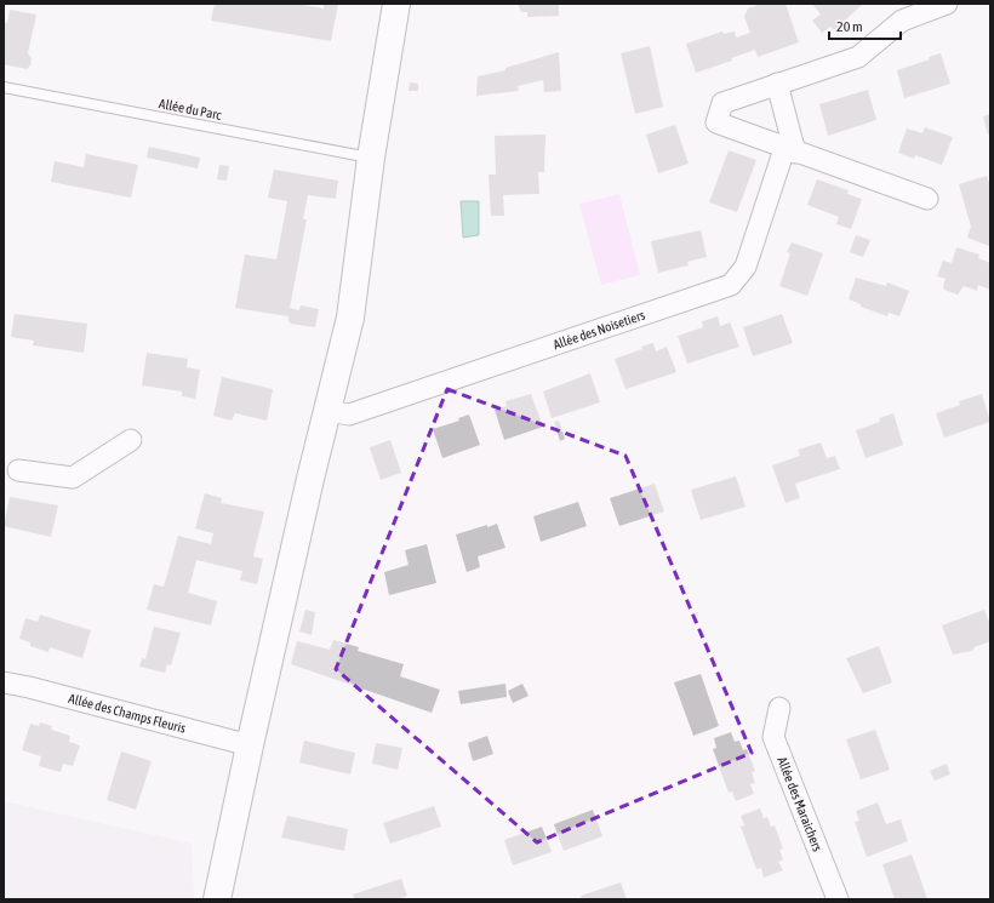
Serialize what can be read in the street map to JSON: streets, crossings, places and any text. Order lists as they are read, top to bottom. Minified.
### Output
{"streets":{"street":["Allée des Noisetiers","Allée des Champs Fleuris","Allée des Maraichers"],"lane":["Allée du Parc"]},"scale_bar":"20 m"}
